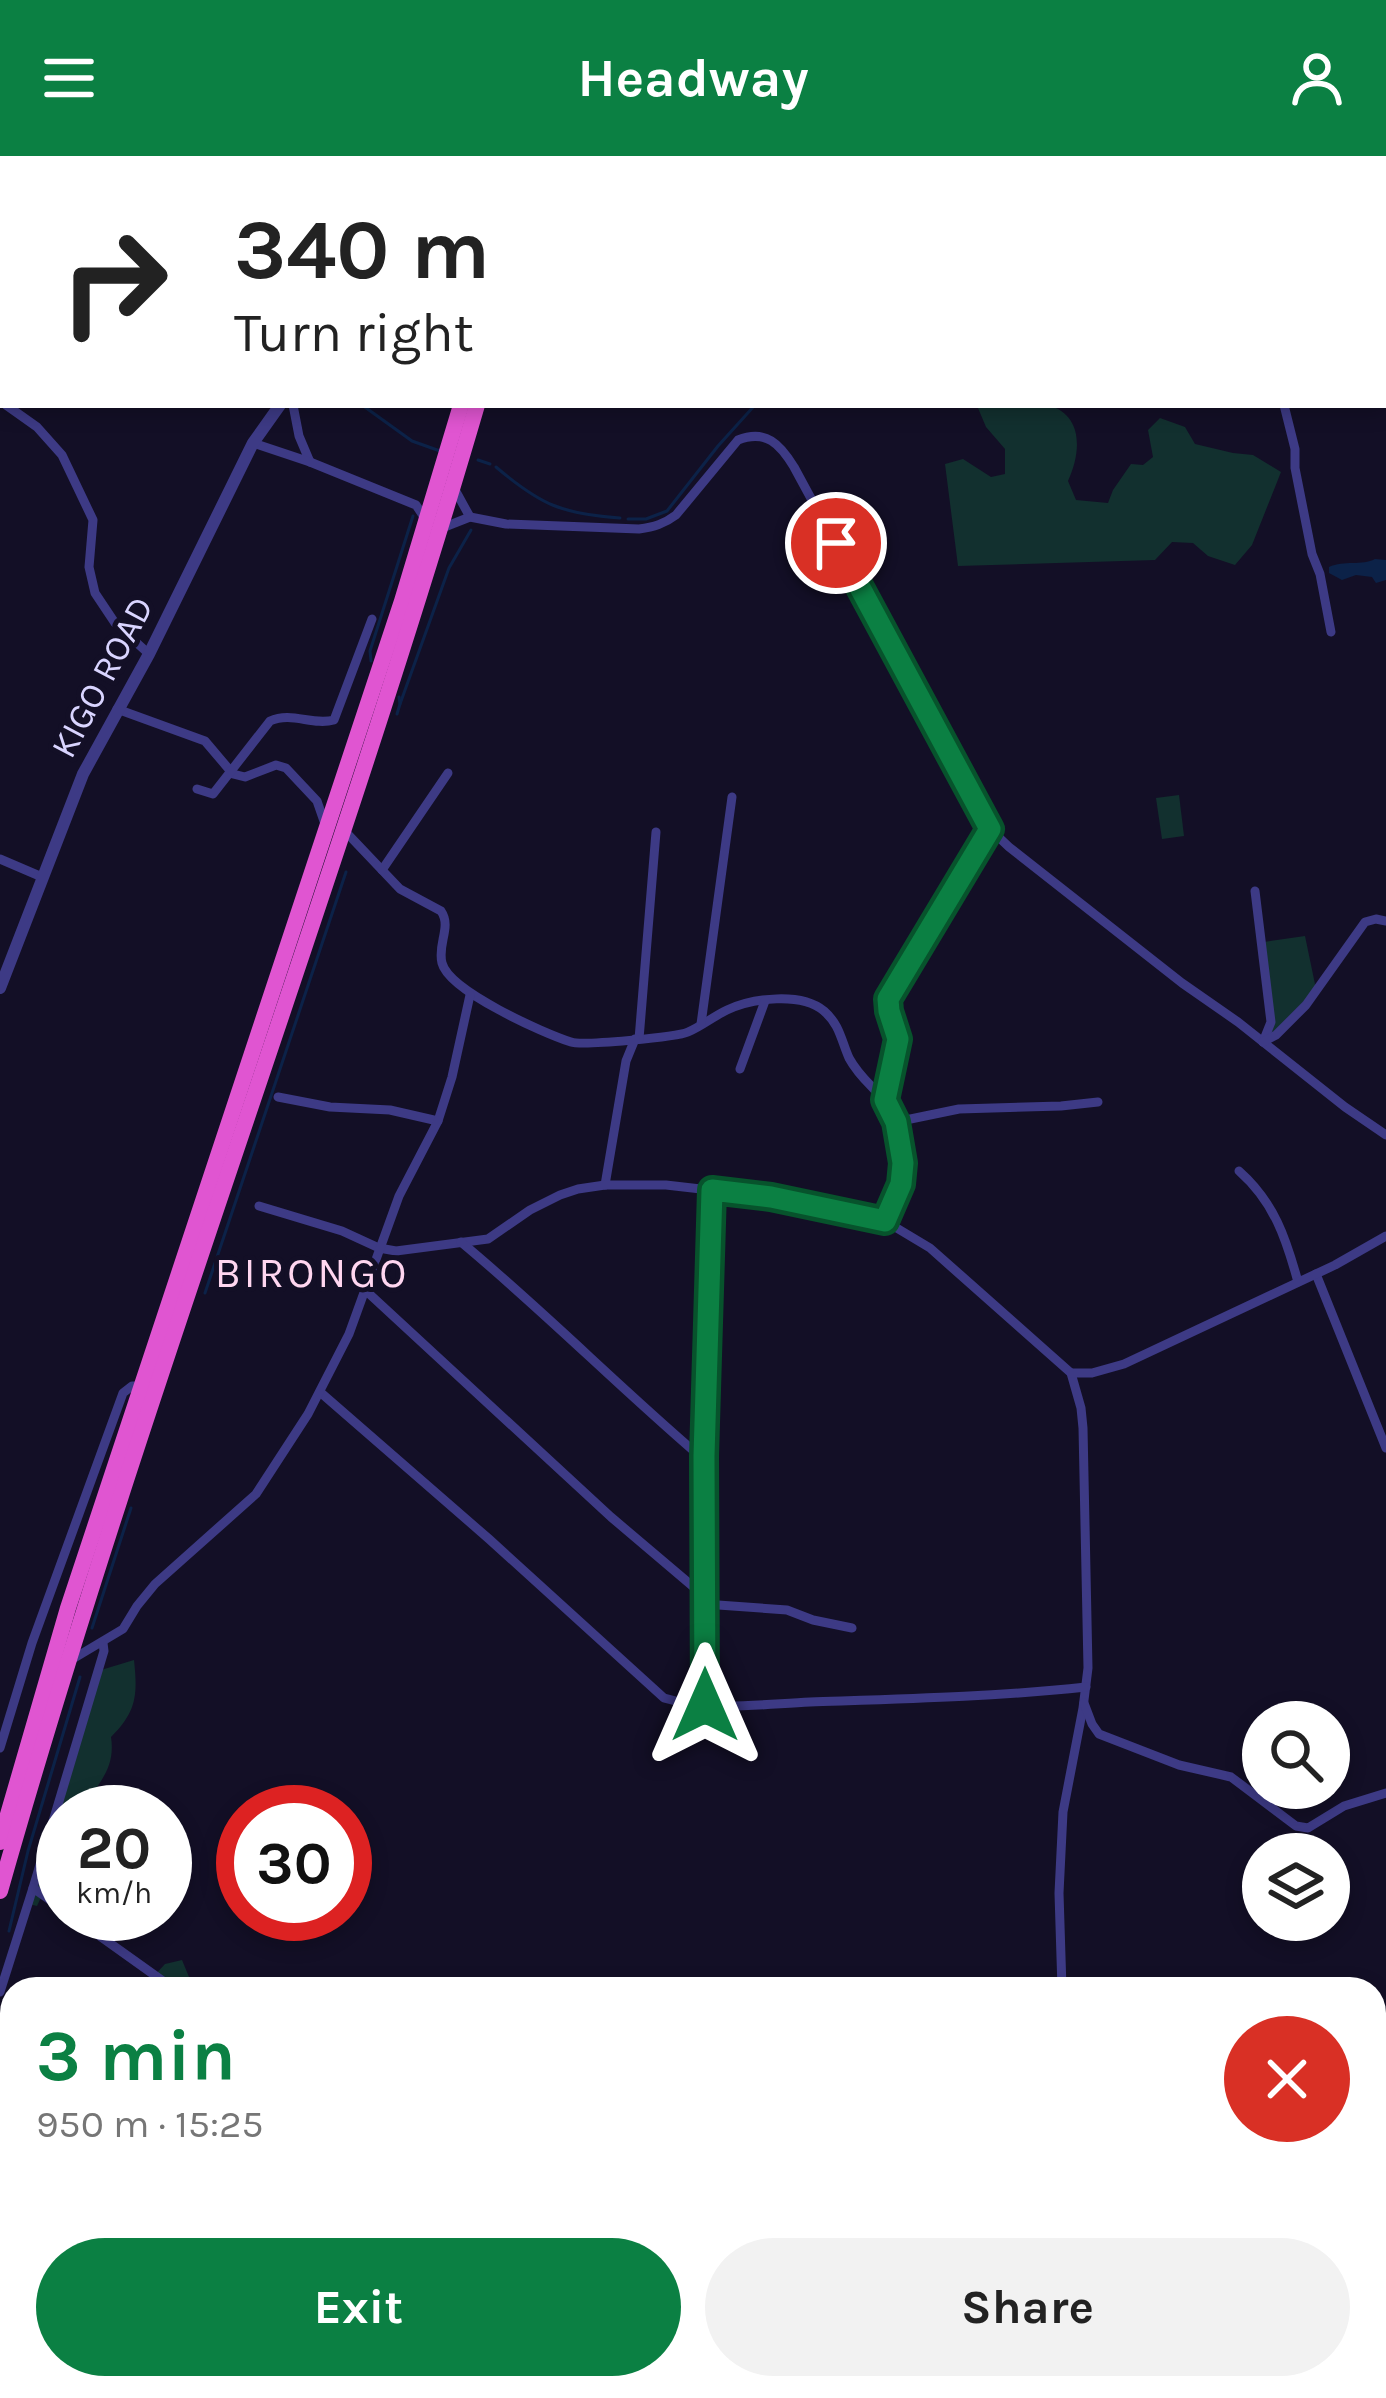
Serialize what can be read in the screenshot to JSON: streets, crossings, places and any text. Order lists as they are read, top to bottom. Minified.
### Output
{"streets":{"street":["KIGO ROAD"]},"districts":["BIRONGO"],"page":{"header":"Headway","turn":["340 m","Turn right"],"speed":"20 km/h","limit":"30","heading":["3 min","950 m · 15:25"],"buttons":["Exit","Share"]}}
